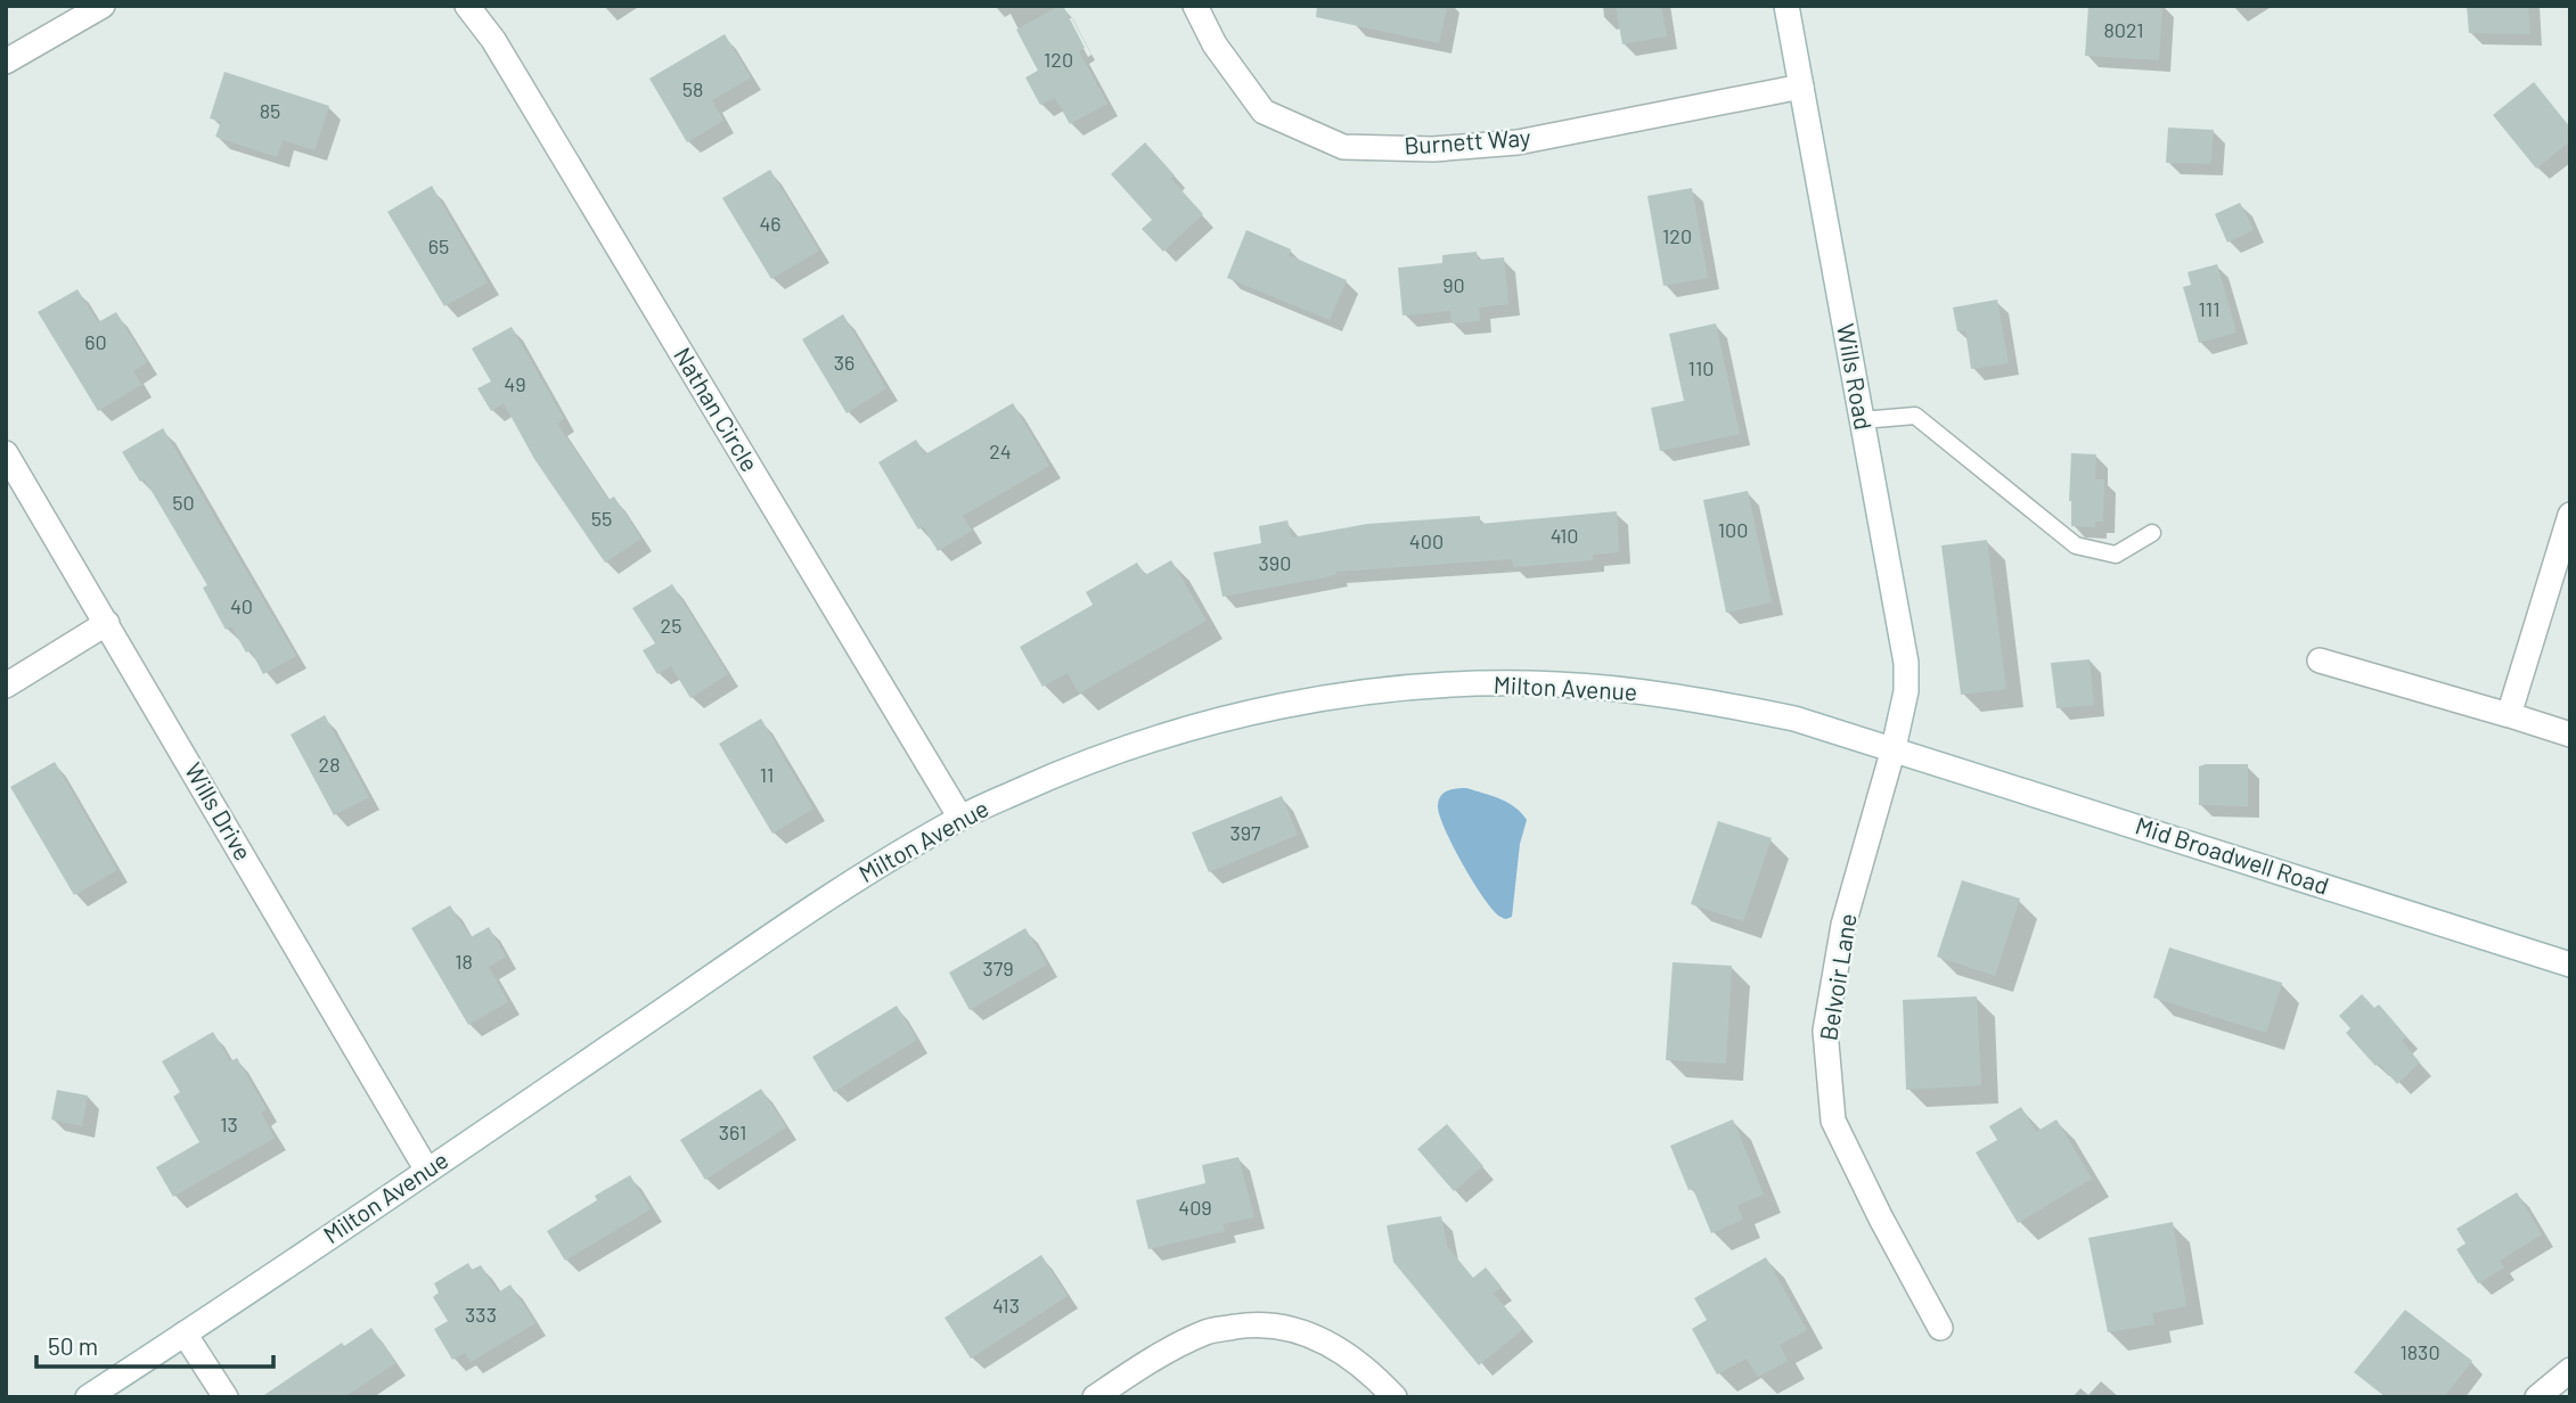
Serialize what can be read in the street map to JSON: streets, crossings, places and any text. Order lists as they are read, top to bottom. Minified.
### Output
{"streets":{"street":["Burnett Way","Wills Road","Nathan Circle","Milton Avenue","Wills Drive","Mid Broadwell Road","Belvoir Lane"]},"crossings":[["Burnett Way","Wills Road"],["Wills Road","Milton Avenue"],["Wills Road","Mid Broadwell Road"],["Wills Road","Belvoir Lane"],["Nathan Circle","Milton Avenue"],["Milton Avenue","Wills Drive"],["Milton Avenue","Mid Broadwell Road"],["Milton Avenue","Belvoir Lane"],["Mid Broadwell Road","Belvoir Lane"]],"house_numbers":["8021","120","58","85","46","120","65","90","111","60","36","110","49","24","50","55","100","410","400","390","40","25","28","11","397","18","379","13","361","409","413","333","1830"],"scale_bar":"50 m"}
